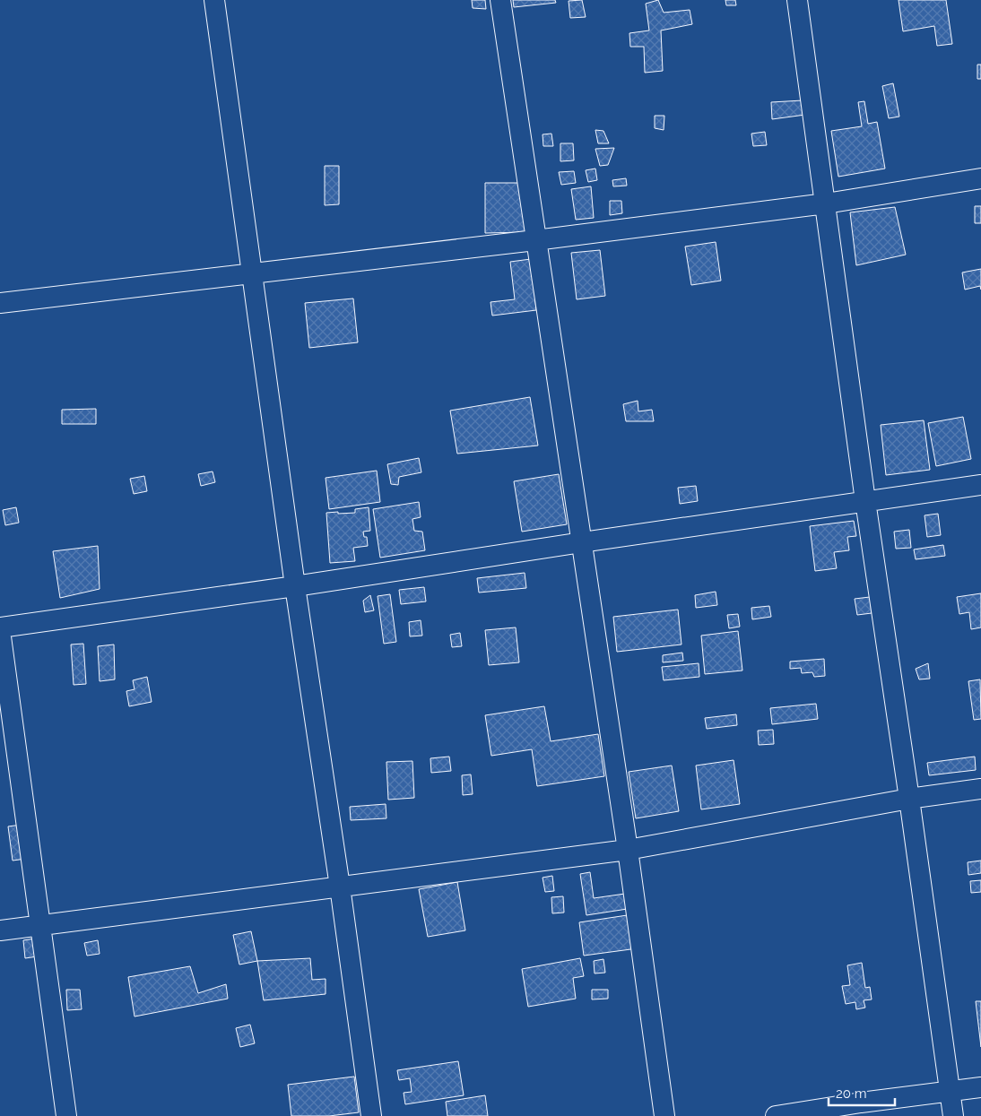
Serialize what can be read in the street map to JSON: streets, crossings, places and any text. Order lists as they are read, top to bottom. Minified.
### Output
{"scale_bar":"20 m"}
